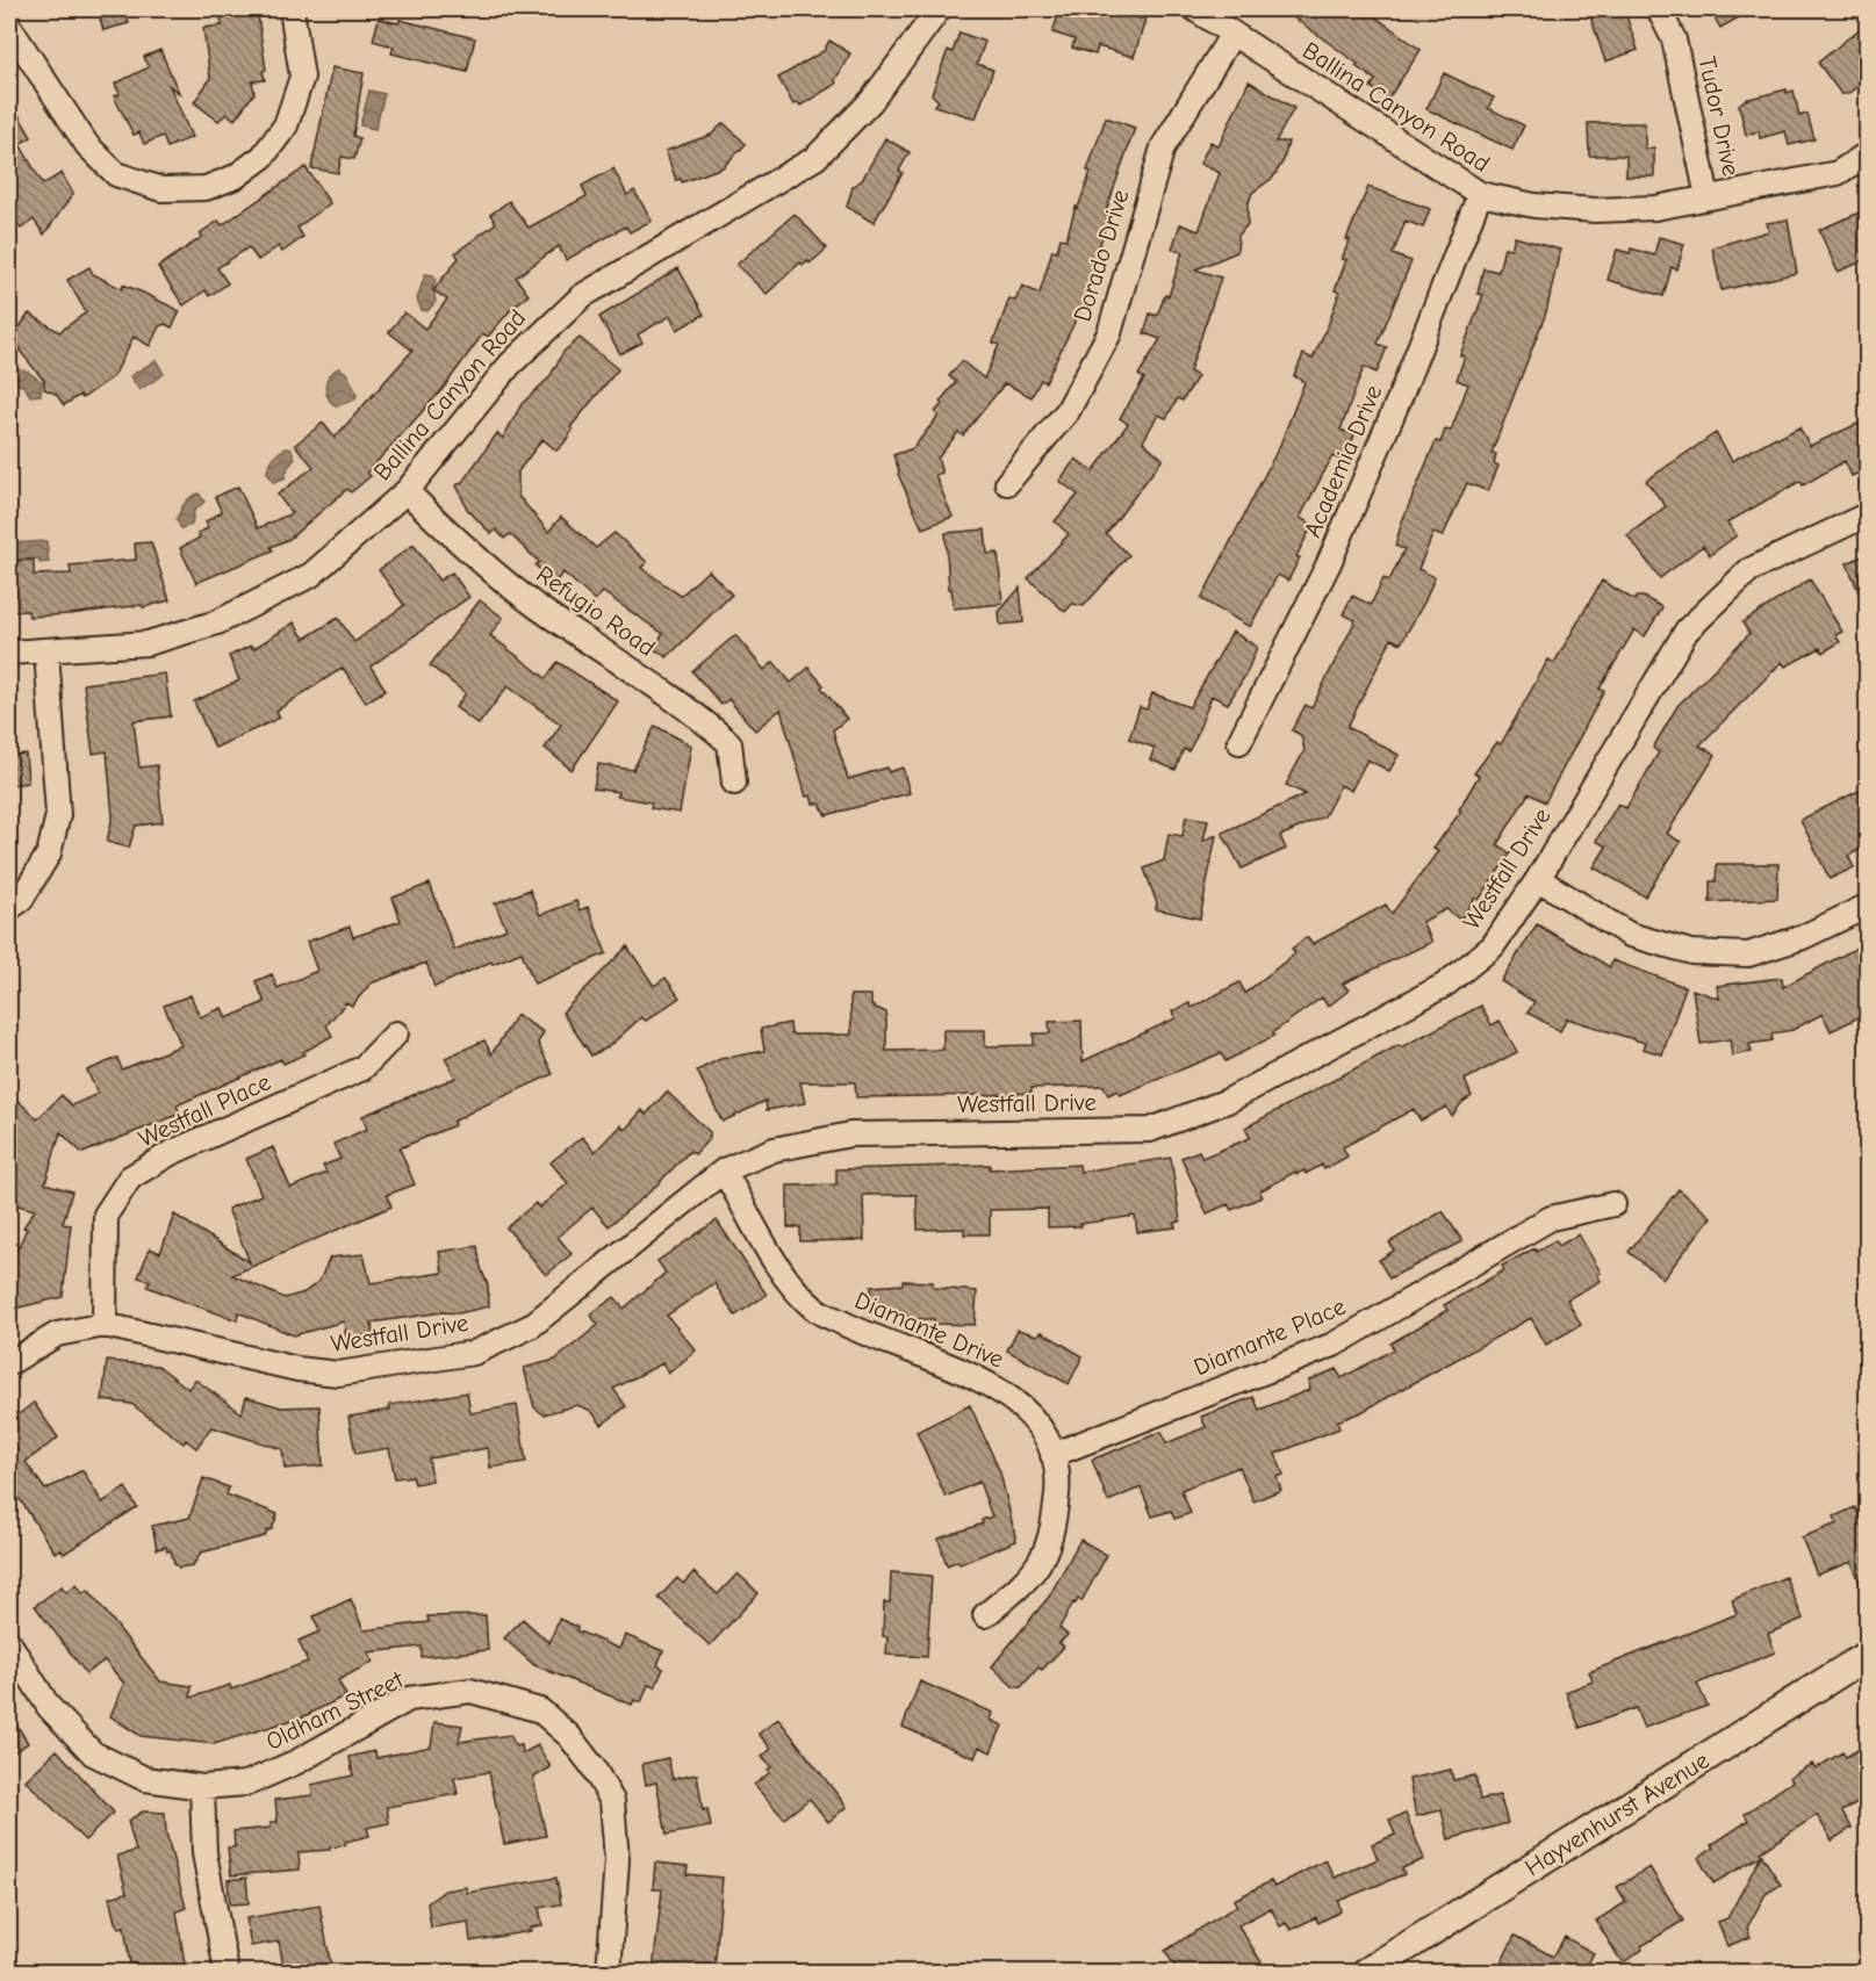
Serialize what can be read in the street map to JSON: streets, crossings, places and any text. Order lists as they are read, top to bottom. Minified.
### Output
{"streets":{"main road":["Hayvenhurst Avenue"],"street":["Ballina Canyon Road","Tudor Drive","Dorado Drive","Academia Drive","Refugio Road","Westfall Drive","Westfall Place","Diamante Drive","Diamante Place","Oldham Street"]},"crossings":[["Ballina Canyon Road","Tudor Drive"],["Ballina Canyon Road","Dorado Drive"],["Ballina Canyon Road","Academia Drive"],["Ballina Canyon Road","Refugio Road"],["Westfall Drive","Westfall Place"],["Westfall Drive","Diamante Drive"],["Diamante Drive","Diamante Place"]]}
